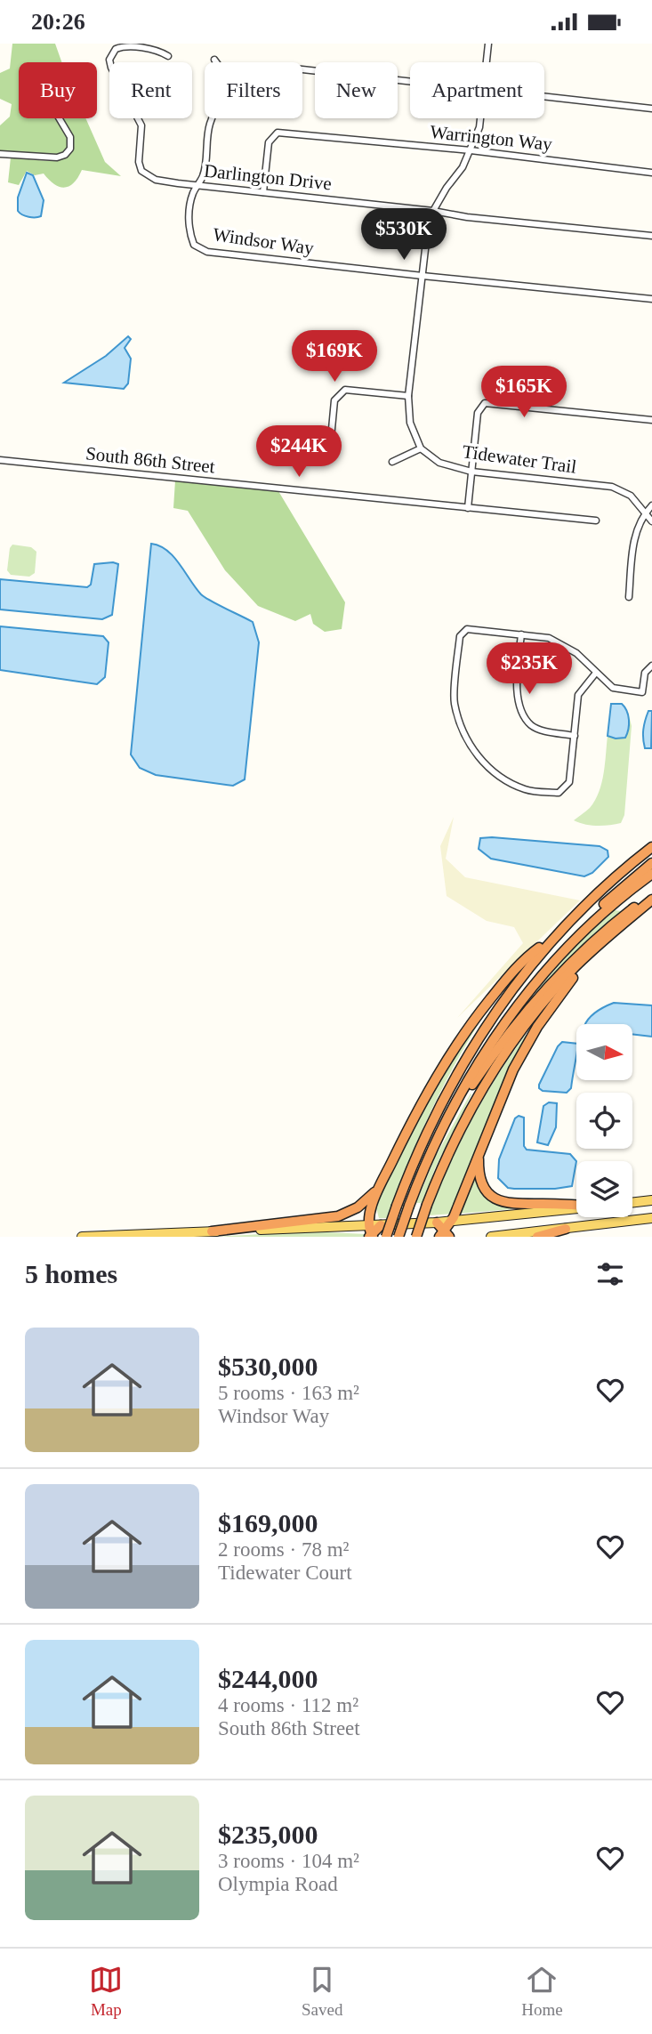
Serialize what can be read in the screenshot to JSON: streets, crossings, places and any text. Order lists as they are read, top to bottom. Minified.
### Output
{"streets":{"street":["Warrington Way","Darlington Drive","Windsor Way","Tidewater Trail","South 86th Street"]},"crossings":[["Warrington Way","Darlington Drive"],["Darlington Drive","Windsor Way"]],"north":"right","page":{"status":"20:26","chip":["Buy","Rent","Filters","New","Apartment"],"price":["$530K","$169K","$165K","$244K","$235K"],"heading":"5 homes","list":[{"name":"$530,000","note":"5 rooms · 163 m² · Windsor Way"},{"name":"$169,000","note":"2 rooms · 78 m² · Tidewater Court"},{"name":"$244,000","note":"4 rooms · 112 m² · South 86th Street"},{"name":"$235,000","note":"3 rooms · 104 m² · Olympia Road"}],"tabs":["Map","Saved","Home"]}}
